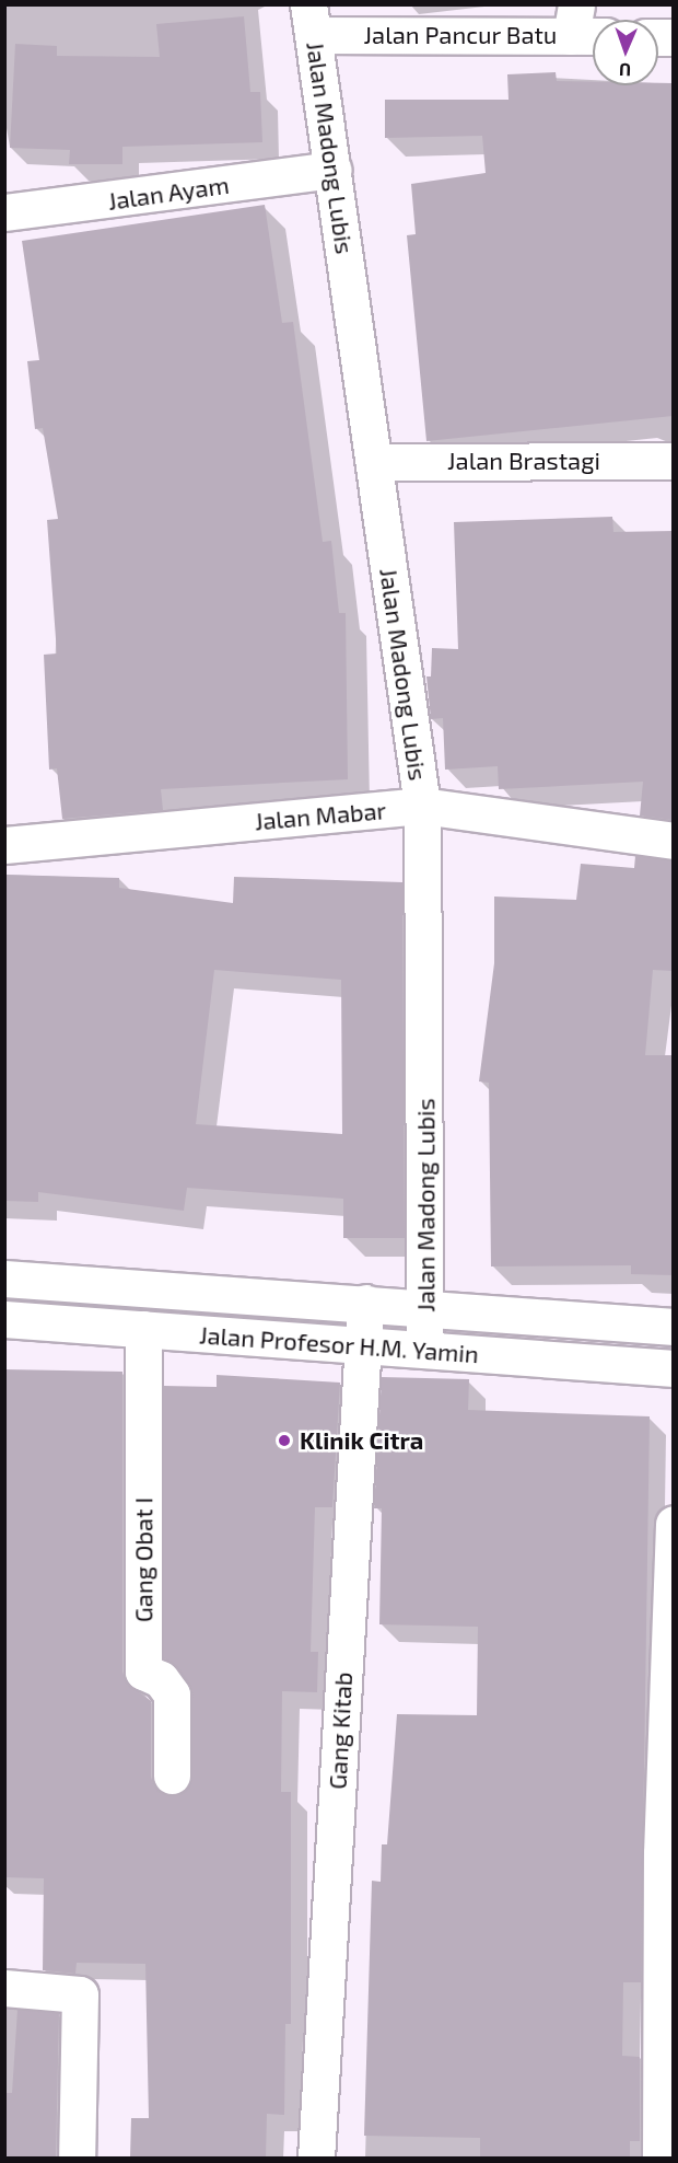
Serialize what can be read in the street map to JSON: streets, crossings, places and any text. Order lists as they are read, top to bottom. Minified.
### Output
{"streets":{"street":["Jalan Pancur Batu","Jalan Madong Lubis","Jalan Ayam","Jalan Brastagi","Jalan Mabar","Jalan Profesor H.M. Yamin","Gang Obat I","Gang Kitab"]},"crossings":[["Jalan Pancur Batu","Jalan Madong Lubis"],["Jalan Madong Lubis","Jalan Ayam"],["Jalan Madong Lubis","Jalan Brastagi"],["Jalan Madong Lubis","Jalan Mabar"],["Jalan Madong Lubis","Jalan Profesor H.M. Yamin"],["Jalan Profesor H.M. Yamin","Gang Obat I"],["Jalan Profesor H.M. Yamin","Gang Kitab"]],"places":["Klinik Citra"],"north":"bottom"}
